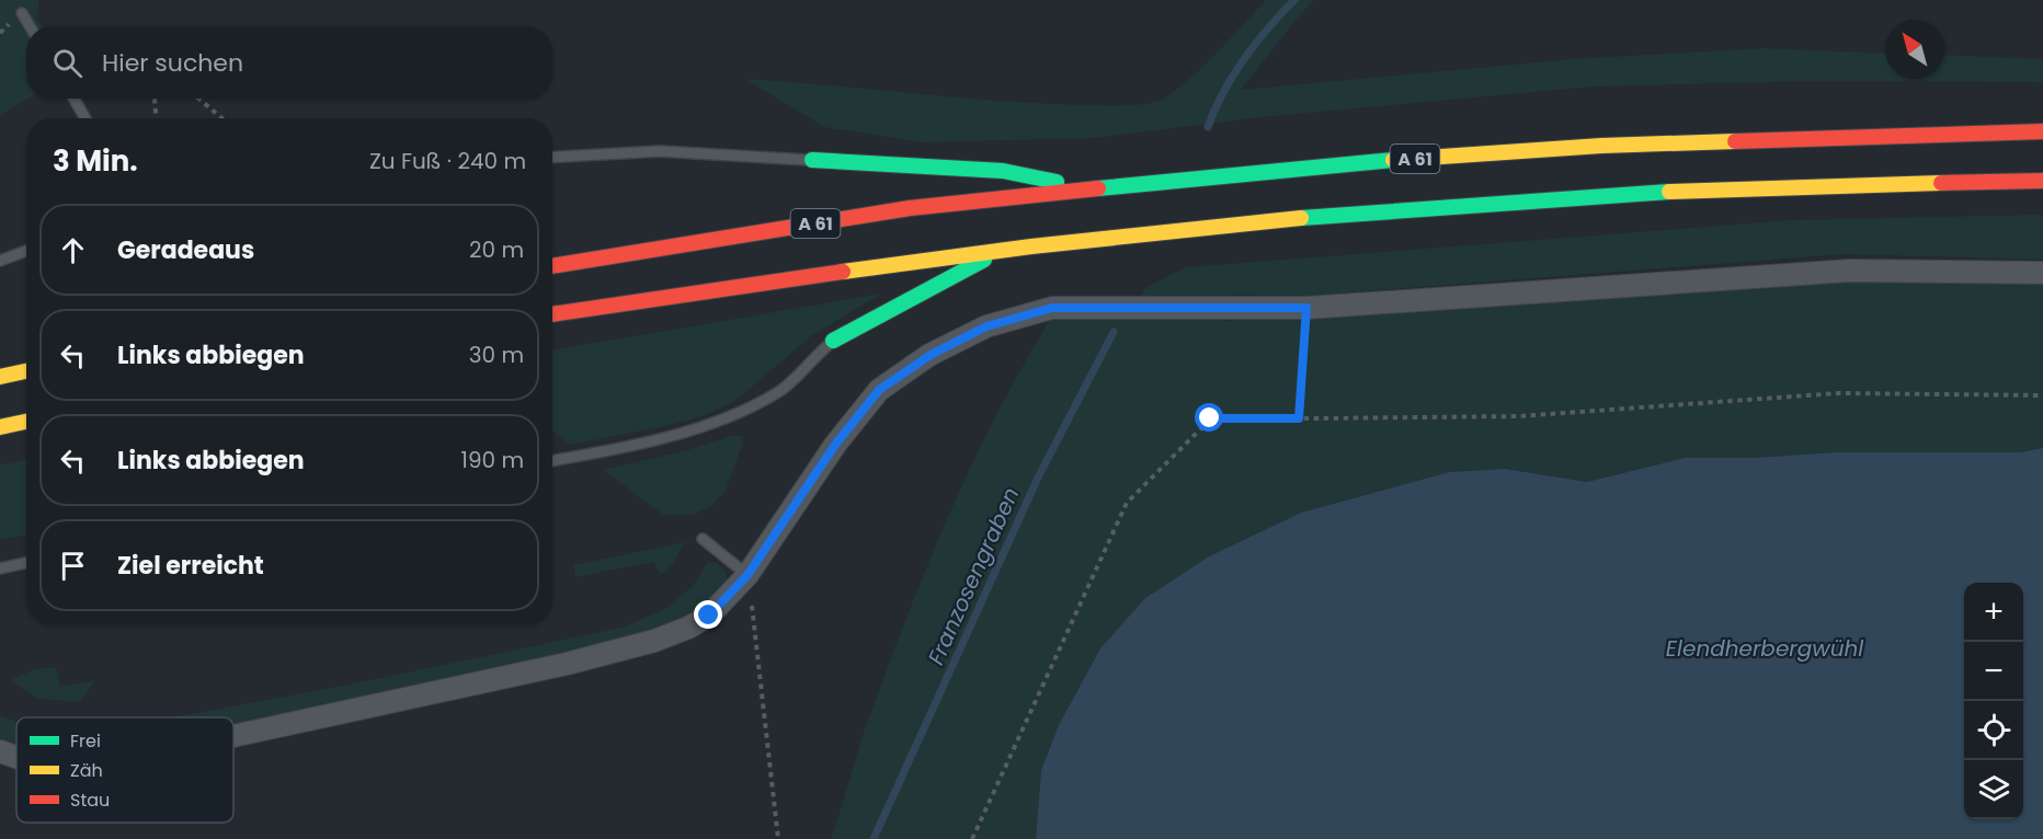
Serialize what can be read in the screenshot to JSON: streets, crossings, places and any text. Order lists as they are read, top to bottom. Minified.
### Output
{"streets":{"highway":["A 61"]},"water":["Franzosengraben","Elendherbergwühl"],"legend":["Frei","Zäh","Stau"],"north":"top left","page":{"search":"Hier suchen","heading":["3 Min.","Zu Fuß · 240 m"],"list":[["Geradeaus","20 m"],["Links abbiegen","30 m"],["Links abbiegen","190 m"],"Ziel erreicht"],"map_buttons":["+","−"]}}
